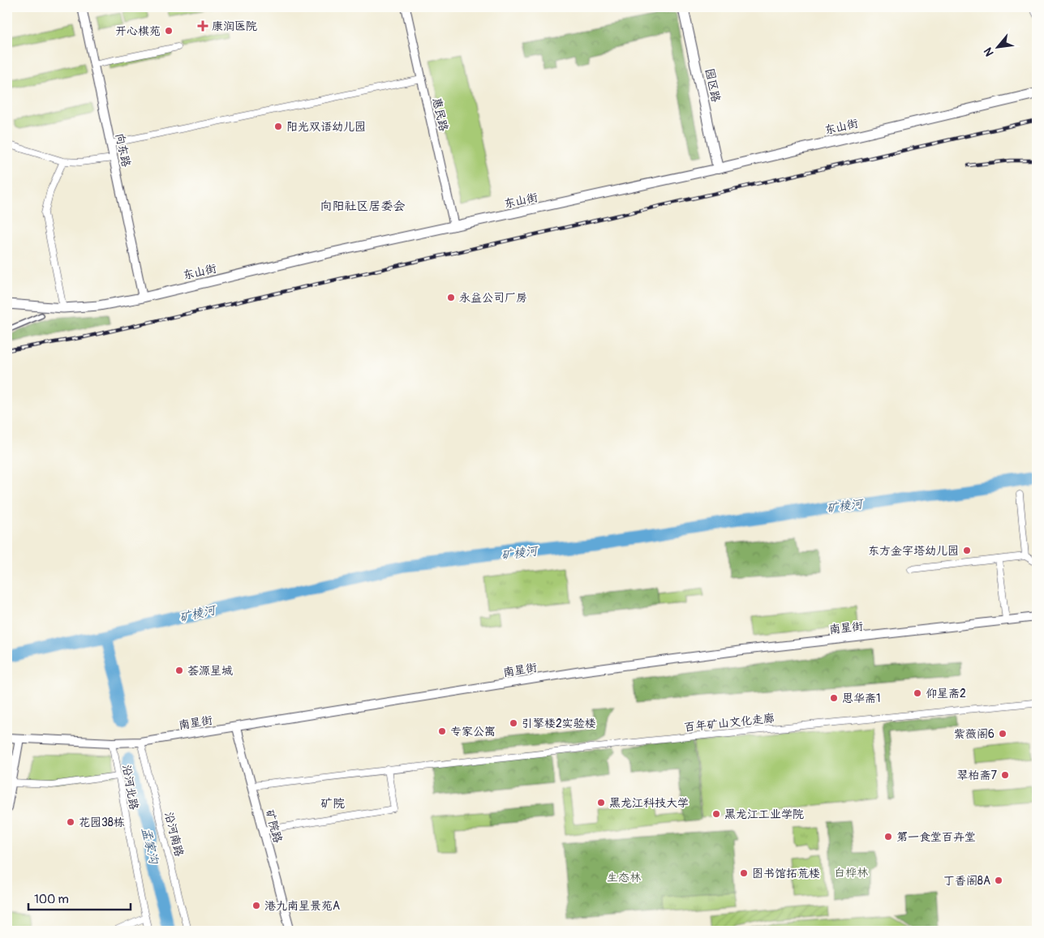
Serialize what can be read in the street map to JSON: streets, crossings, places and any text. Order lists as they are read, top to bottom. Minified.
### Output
{"streets":{"highway":["园区路","东山街"],"street":["惠民路","向东路","南星街","百年矿山文化走廊","沿河北路","矿院路","沿河南路"]},"crossings":[["园区路","东山街"],["惠民路","东山街"],["东山街","向东路"],["南星街","沿河北路"],["南星街","矿院路"],["南星街","沿河南路"],["百年矿山文化走廊","矿院路"]],"districts":["向阳社区居委会","矿院"],"water":["矿棱河","孟家沟"],"parks":["白桦林","生态林"],"places":{"health":["康润医院"],"other":["开心棋苑","阳光双语幼儿园","永益公司厂房","东方金字塔幼儿园","荟源星城","仰星斋2","思华斋1","引擎楼2实验楼","专家公寓","紫薇阁6","翠柏斋7","黑龙江科技大学","黑龙江工业学院","花园38栋","第一食堂百卉堂","图书馆拓荒楼","丁香阁8A","港九南星景苑A"]},"scale_bar":"100 m","north":"bottom left"}
